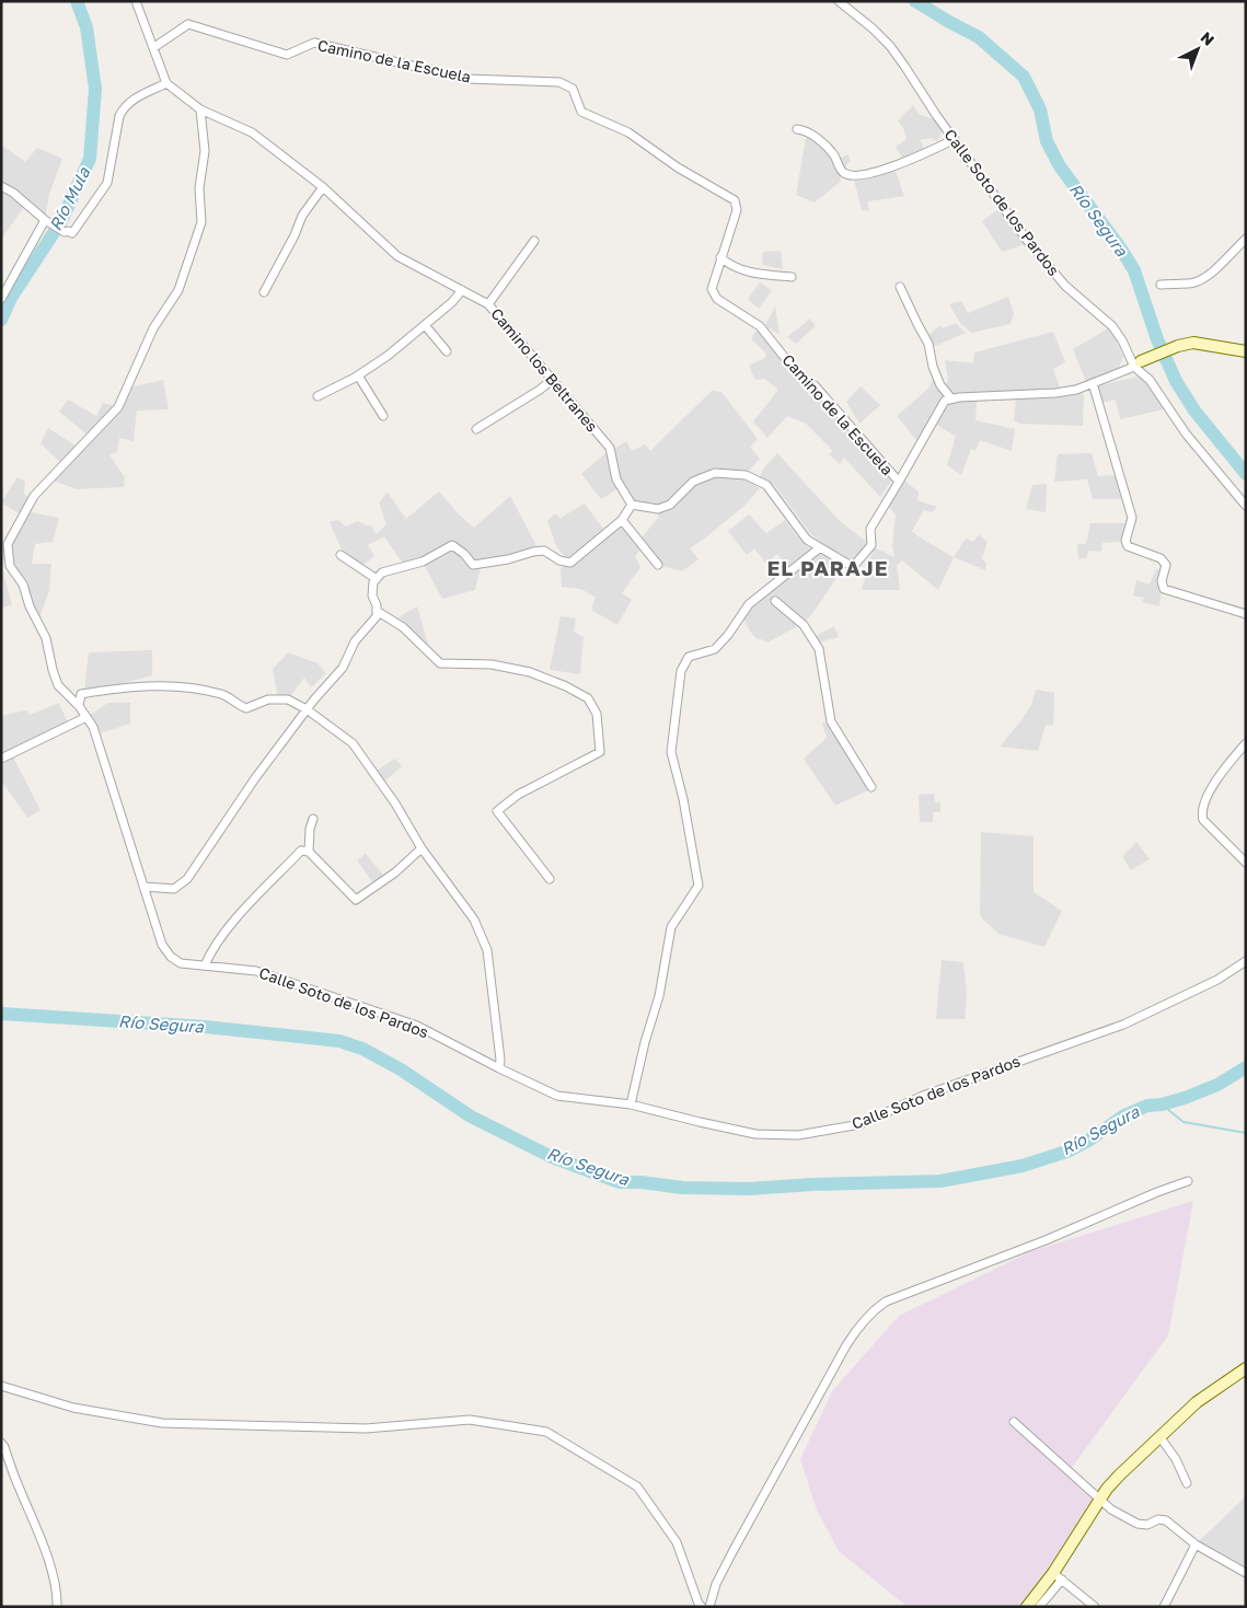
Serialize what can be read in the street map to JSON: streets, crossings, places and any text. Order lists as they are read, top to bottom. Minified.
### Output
{"streets":{"street":["Camino de la Escuela","Calle Soto de los Pardos","Camino los Beltranes"]},"crossings":[["Calle Soto de los Pardos","Camino los Beltranes"]],"districts":["EL PARAJE"],"water":["Río Mula","Río Segura"],"north":"top right"}
